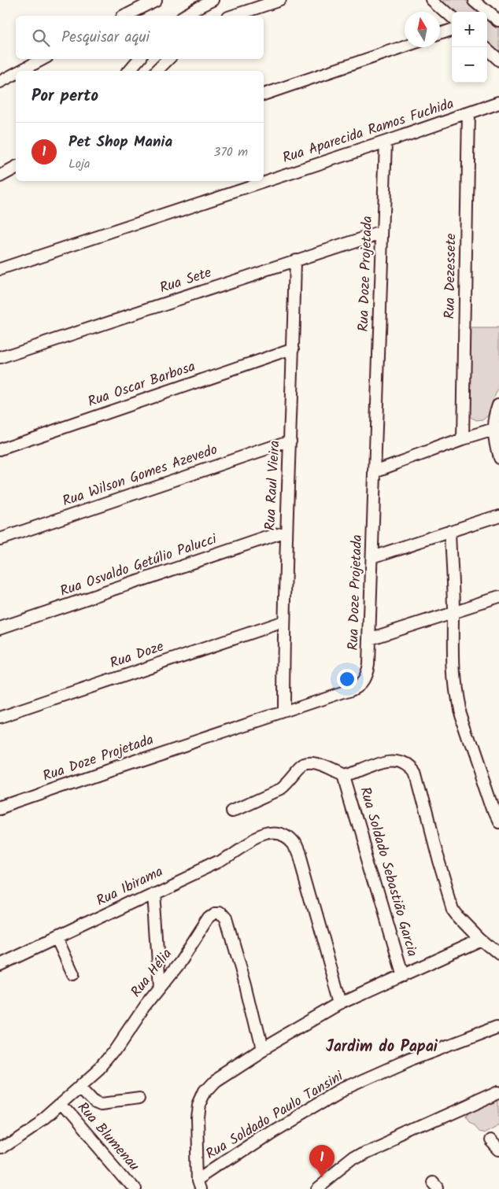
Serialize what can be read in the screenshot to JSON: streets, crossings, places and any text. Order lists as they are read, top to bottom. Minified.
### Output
{"streets":{"street":["Rua Aparecida Ramos Fuchida","Rua Doze Projetada","Rua Dezessete","Rua Sete","Rua Oscar Barbosa","Rua Wilson Gomes Azevedo","Rua Raul Vieira","Rua Osvaldo Getúlio Palucci","Rua Doze","Rua Soldado Sebastião Garcia","Rua Ibirama","Rua Hélia","Rua Soldado Paulo Tansini","Rua Blumenau"]},"crossings":[["Rua Aparecida Ramos Fuchida","Rua Doze Projetada"],["Rua Aparecida Ramos Fuchida","Rua Dezessete"],["Rua Doze Projetada","Rua Sete"],["Rua Doze Projetada","Rua Raul Vieira"],["Rua Sete","Rua Raul Vieira"],["Rua Oscar Barbosa","Rua Raul Vieira"],["Rua Wilson Gomes Azevedo","Rua Raul Vieira"],["Rua Raul Vieira","Rua Osvaldo Getúlio Palucci"],["Rua Raul Vieira","Rua Doze"],["Rua Hélia","Rua Blumenau"]],"districts":["Jardim do Papai"],"north":"top","page":{"map_buttons":["+","−"],"search":"Pesquisar aqui","heading":"Por perto","list":[{"mark":"1","name":"Pet Shop Mania","note":"Loja","value":"370 m"}],"pins":"1"}}
